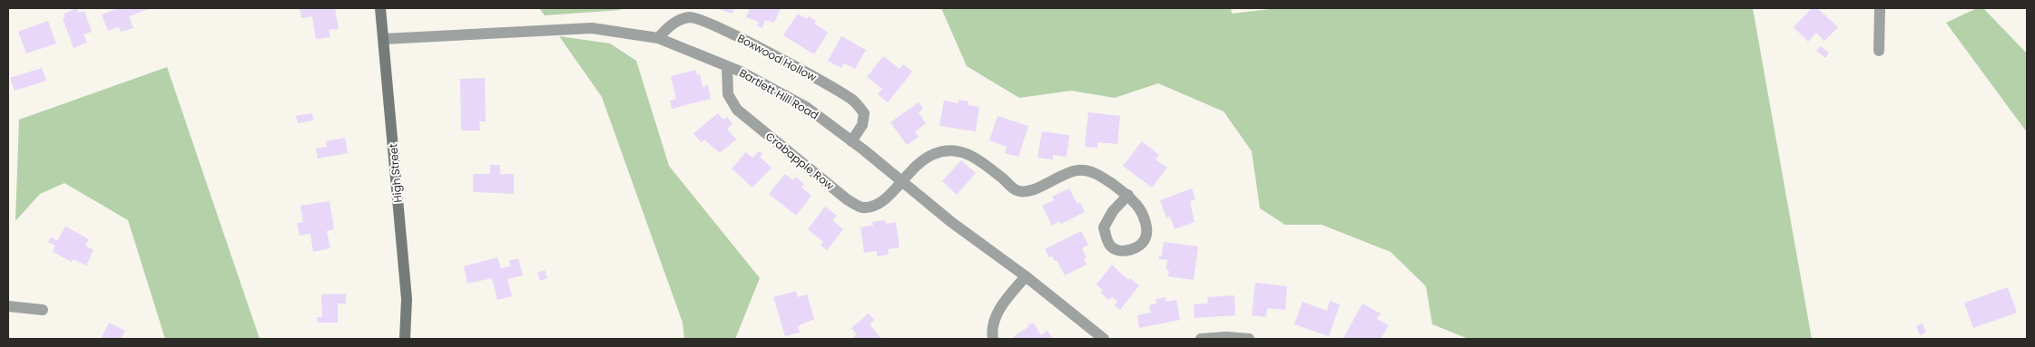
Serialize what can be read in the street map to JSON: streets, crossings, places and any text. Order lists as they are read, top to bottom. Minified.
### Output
{"streets":{"street":["Boxwood Hollow","Bartlett Hill Road","Crabapple Row","High Street"]},"crossings":[["Boxwood Hollow","Bartlett Hill Road"],["Bartlett Hill Road","Crabapple Row"],["Bartlett Hill Road","High Street"]]}
